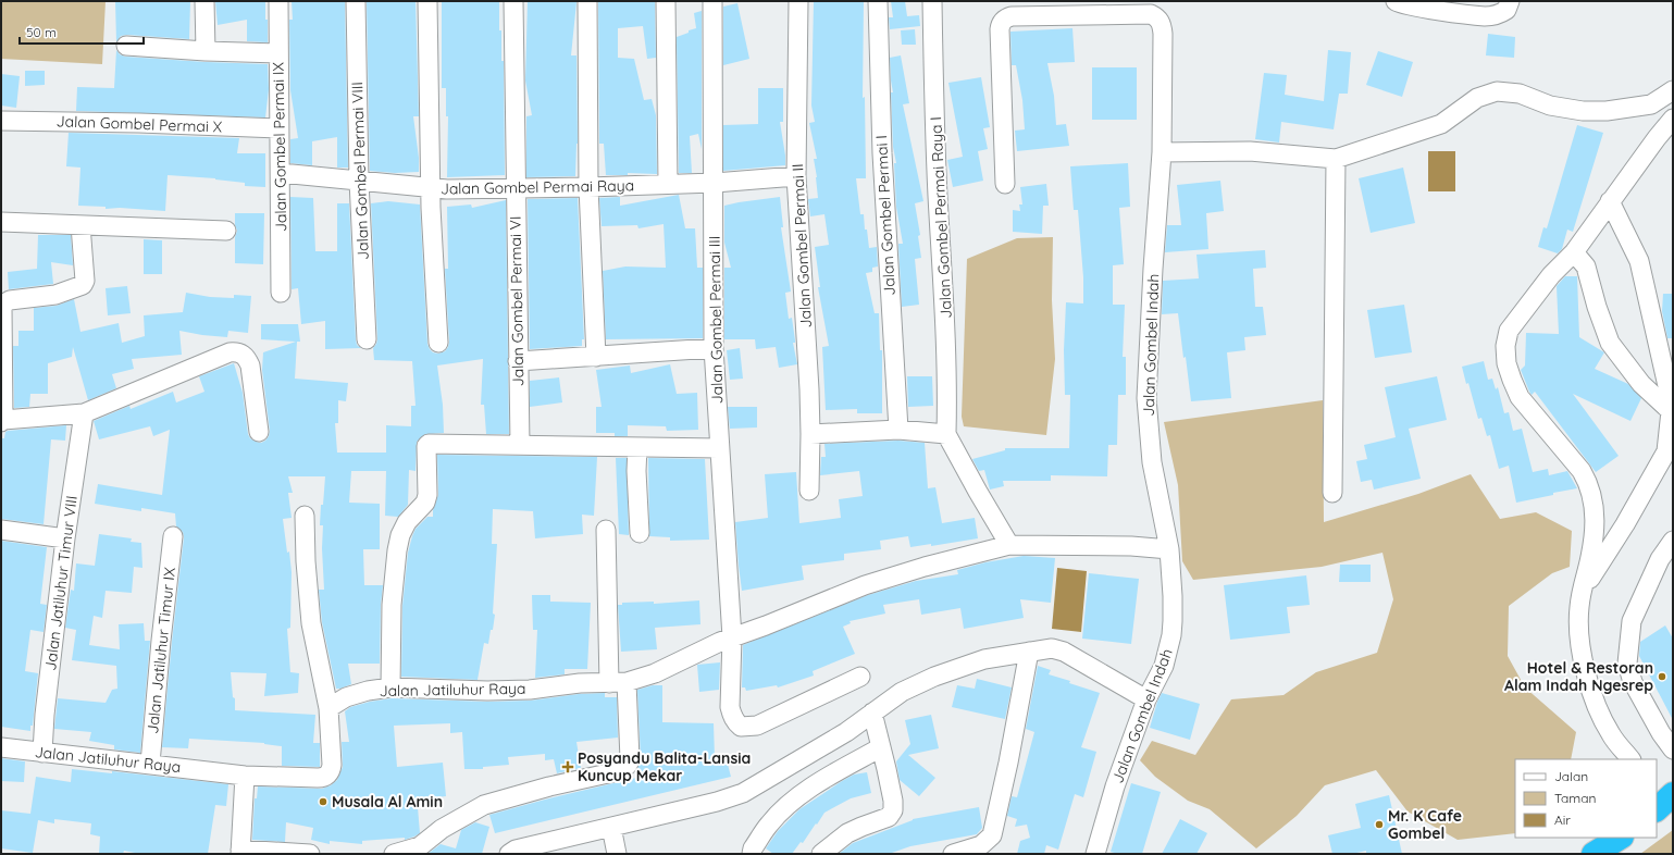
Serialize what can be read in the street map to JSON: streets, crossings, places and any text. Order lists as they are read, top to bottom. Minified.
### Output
{"streets":{"street":["Jalan Gombel Permai X","Jalan Gombel Permai IX","Jalan Gombel Permai VIII","Jalan Gombel Permai Raya","Jalan Gombel Permai I","Jalan Gombel Permai Raya I","Jalan Gombel Permai II","Jalan Gombel Permai VI","Jalan Gombel Permai III","Jalan Gombel Indah","Jalan Jatiluhur Timur VIII","Jalan Jatiluhur Timur IX","Jalan Jatiluhur Raya"]},"crossings":[["Jalan Gombel Permai X","Jalan Gombel Permai IX"],["Jalan Gombel Permai IX","Jalan Gombel Permai Raya"],["Jalan Gombel Permai VIII","Jalan Gombel Permai Raya"],["Jalan Gombel Permai Raya","Jalan Gombel Permai II"],["Jalan Gombel Permai Raya","Jalan Gombel Permai VI"],["Jalan Gombel Permai Raya","Jalan Gombel Permai III"],["Jalan Gombel Permai III","Jalan Jatiluhur Raya"],["Jalan Jatiluhur Timur VIII","Jalan Jatiluhur Raya"],["Jalan Jatiluhur Timur IX","Jalan Jatiluhur Raya"]],"places":{"other":["Hotel & Restoran Alam Indah Ngesrep","Musala Al Amin","Mr. K Cafe Gombel"],"health":["Posyandu Balita-Lansia Kuncup Mekar"]},"legend":["Jalan","Taman","Air"],"scale_bar":"50 m"}
